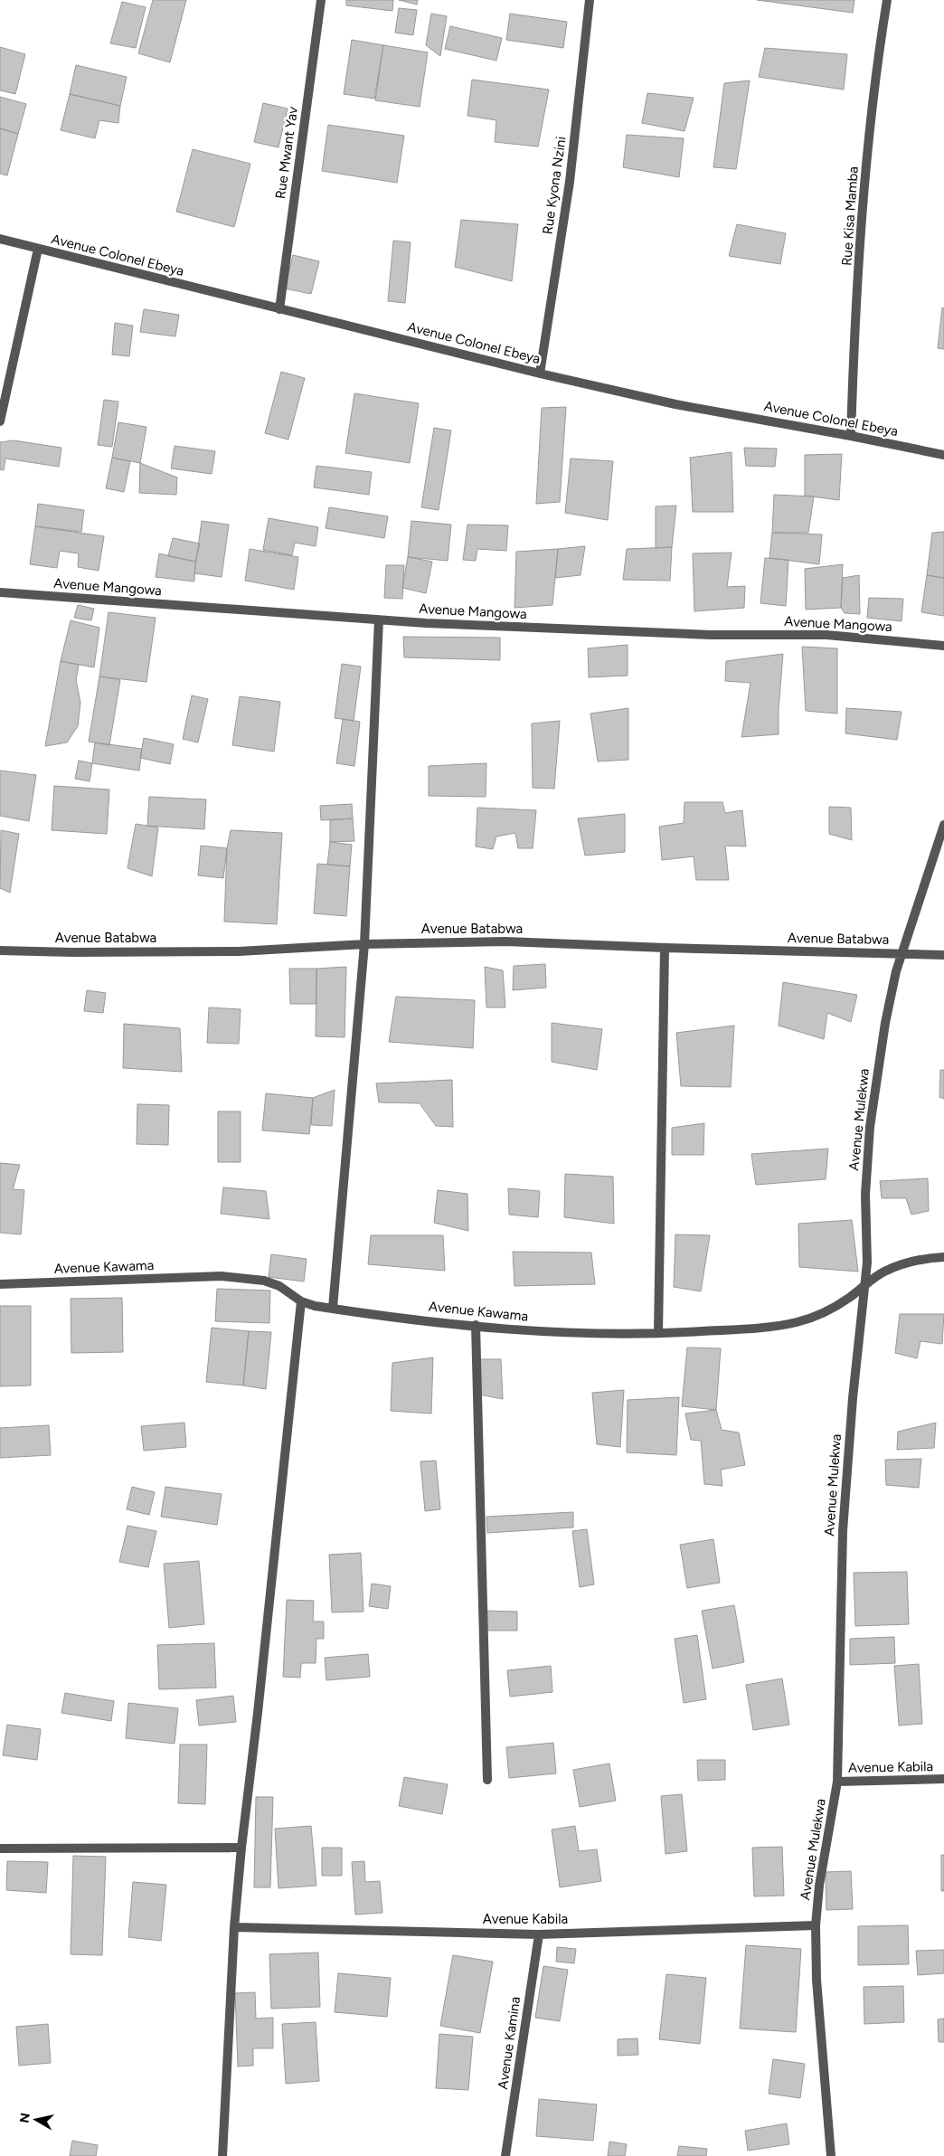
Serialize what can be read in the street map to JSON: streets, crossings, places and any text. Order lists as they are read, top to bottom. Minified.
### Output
{"streets":{"street":["Rue Mwant Yav","Rue Kyona Nzini","Rue Kisa Mamba","Avenue Colonel Ebeya","Avenue Mangowa","Avenue Batabwa","Avenue Mulekwa","Avenue Kawama","Avenue Kabila","Avenue Kamina"]},"crossings":[["Rue Mwant Yav","Avenue Colonel Ebeya"],["Rue Kyona Nzini","Avenue Colonel Ebeya"],["Rue Kisa Mamba","Avenue Colonel Ebeya"],["Avenue Batabwa","Avenue Mulekwa"],["Avenue Mulekwa","Avenue Kawama"],["Avenue Mulekwa","Avenue Kabila"],["Avenue Kabila","Avenue Kamina"]],"north":"left"}
